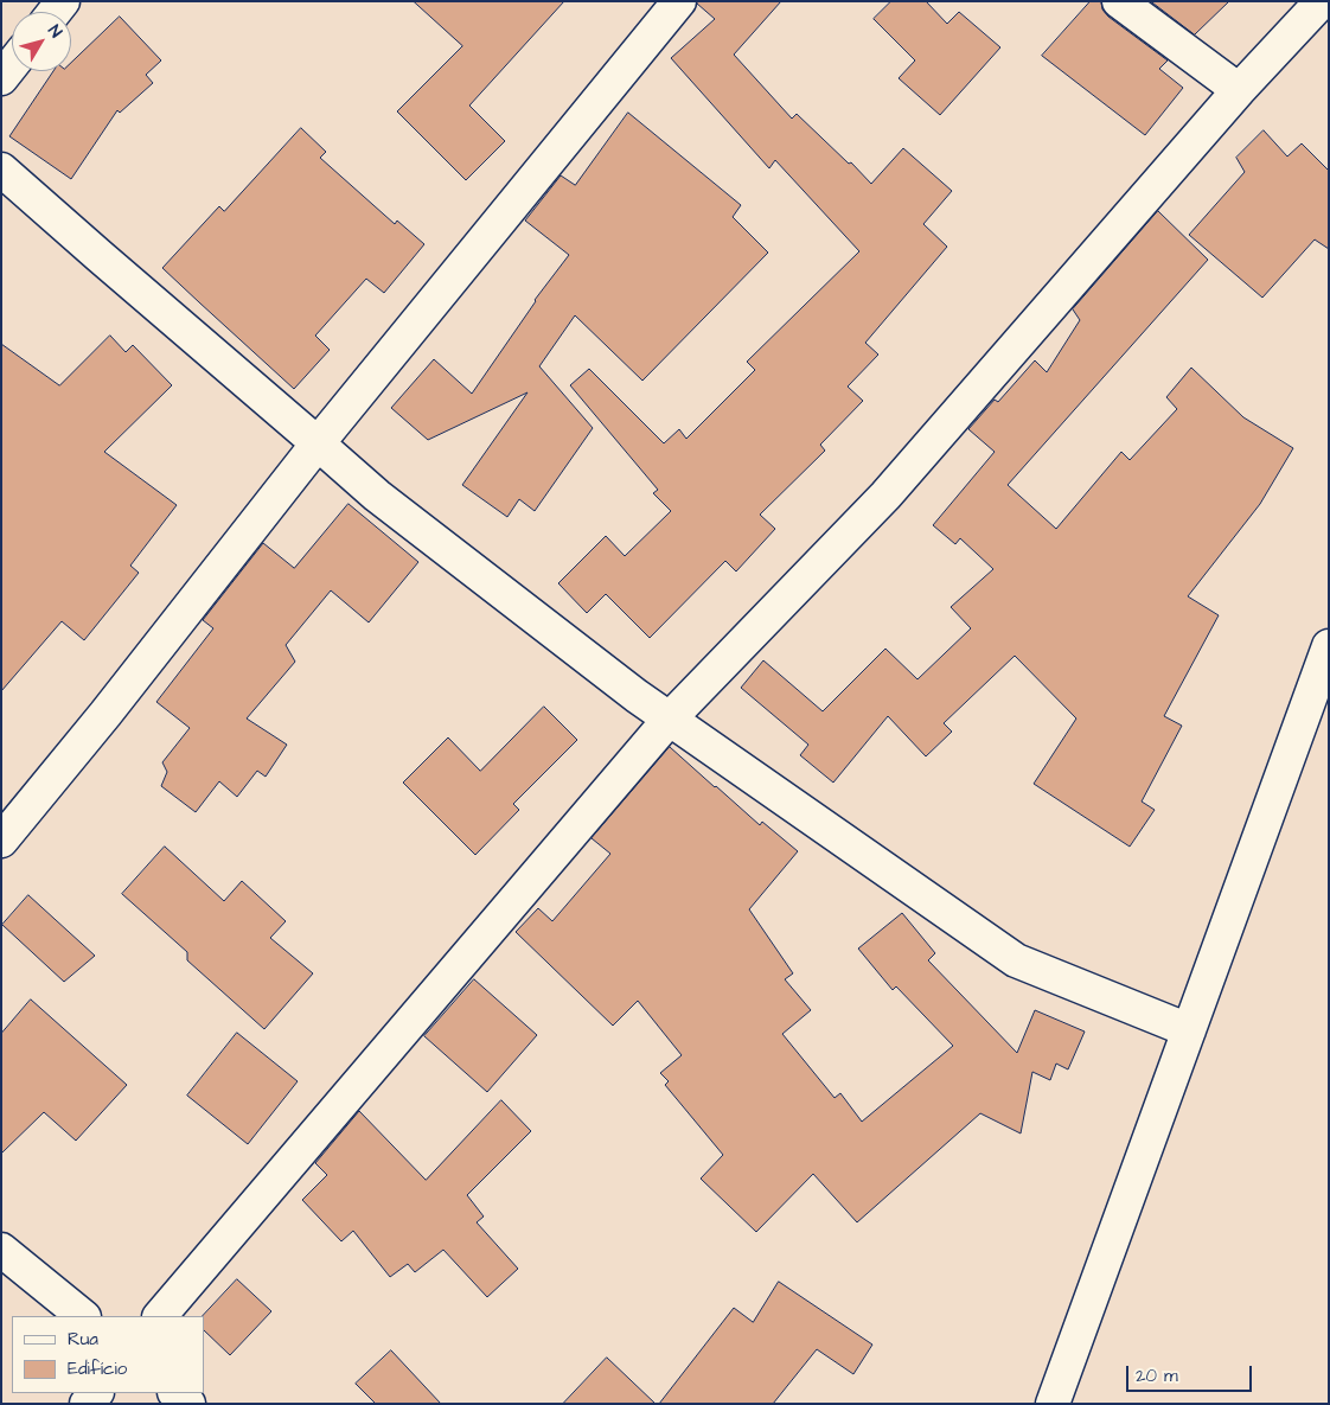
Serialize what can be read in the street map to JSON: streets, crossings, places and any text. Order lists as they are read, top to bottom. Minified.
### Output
{"legend":["Rua","Edifício"],"scale_bar":"20 m","north":"top right"}
